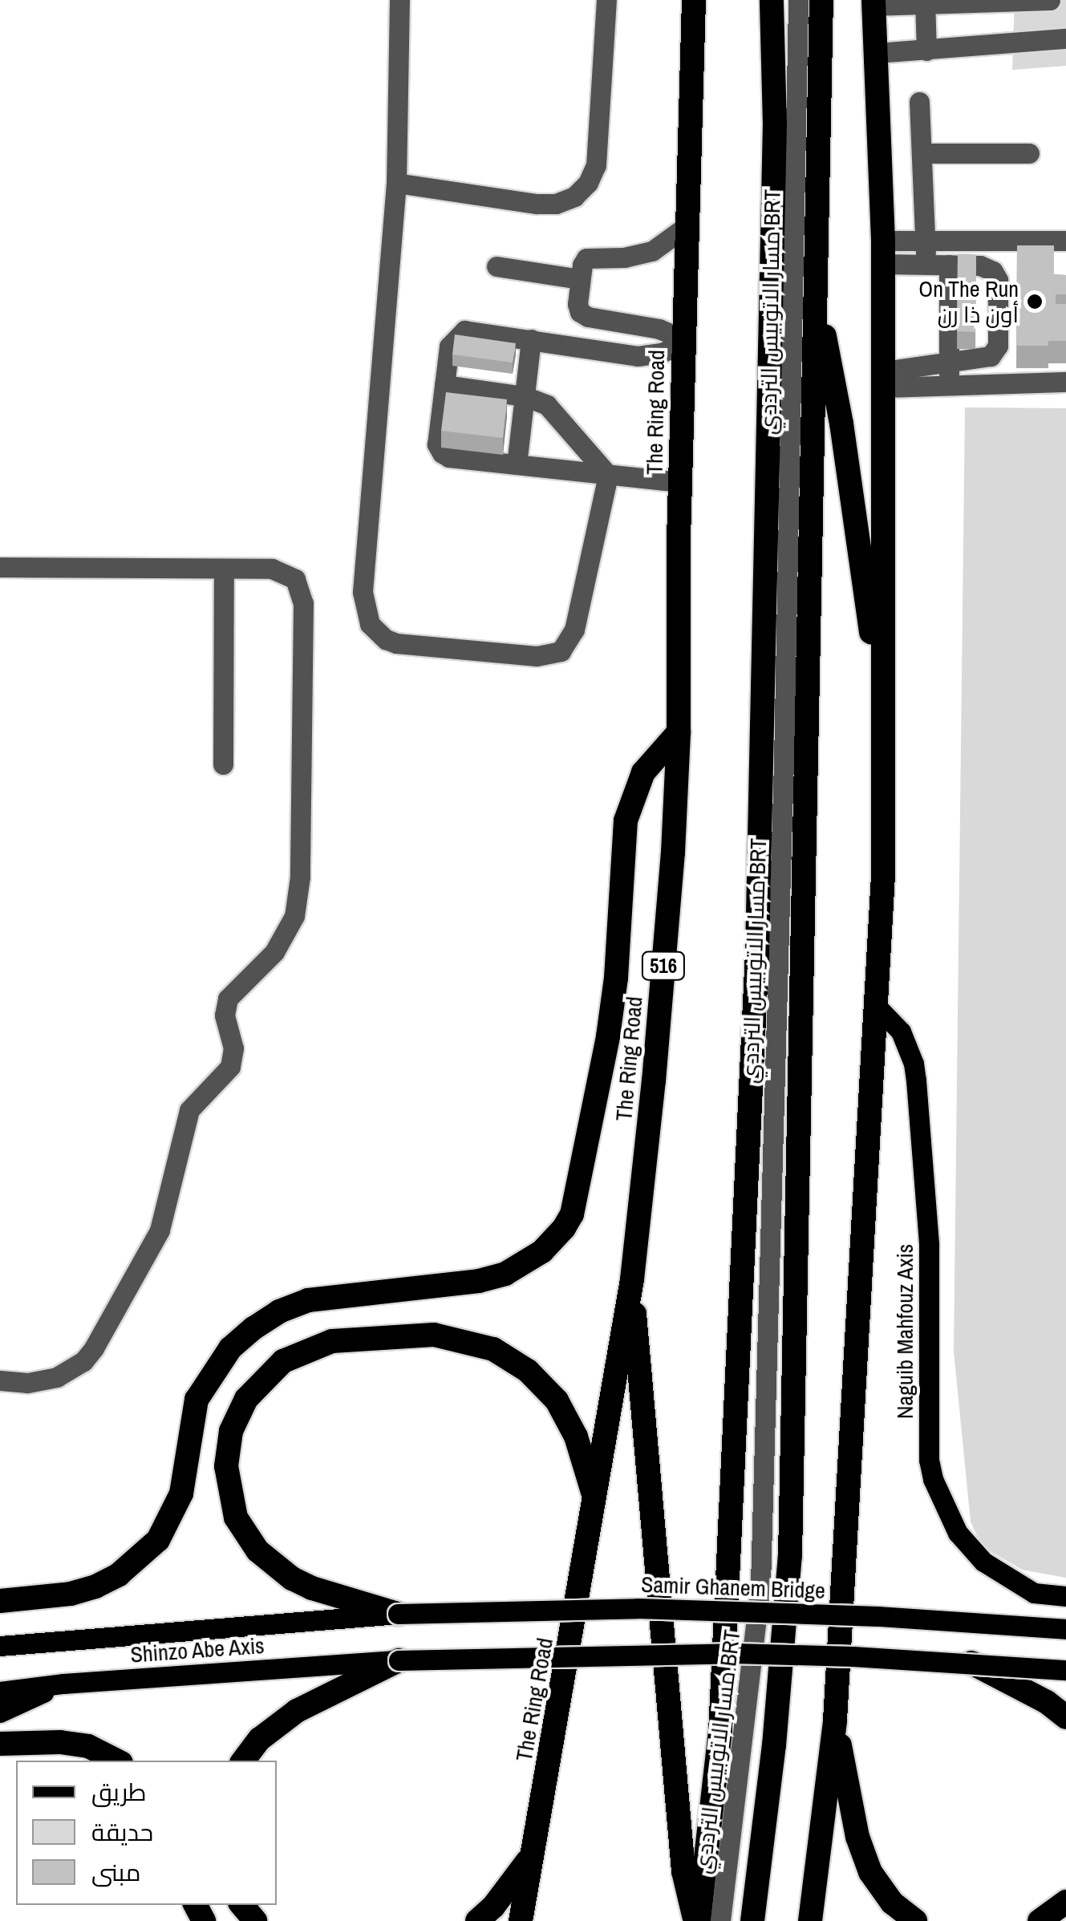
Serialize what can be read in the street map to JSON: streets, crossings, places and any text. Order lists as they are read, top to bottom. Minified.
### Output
{"streets":{"highway":["The Ring Road","516"],"main road":["Naguib Mahfouz Axis","Samir Ghanem Bridge","Shinzo Abe Axis"],"street":["مسار الاتوبيس الترددي BRT"]},"crossings":[["Samir Ghanem Bridge","Shinzo Abe Axis"]],"places":["On The Run أون ذا رن"],"legend":["طريق","حديقة","مبنى"]}
